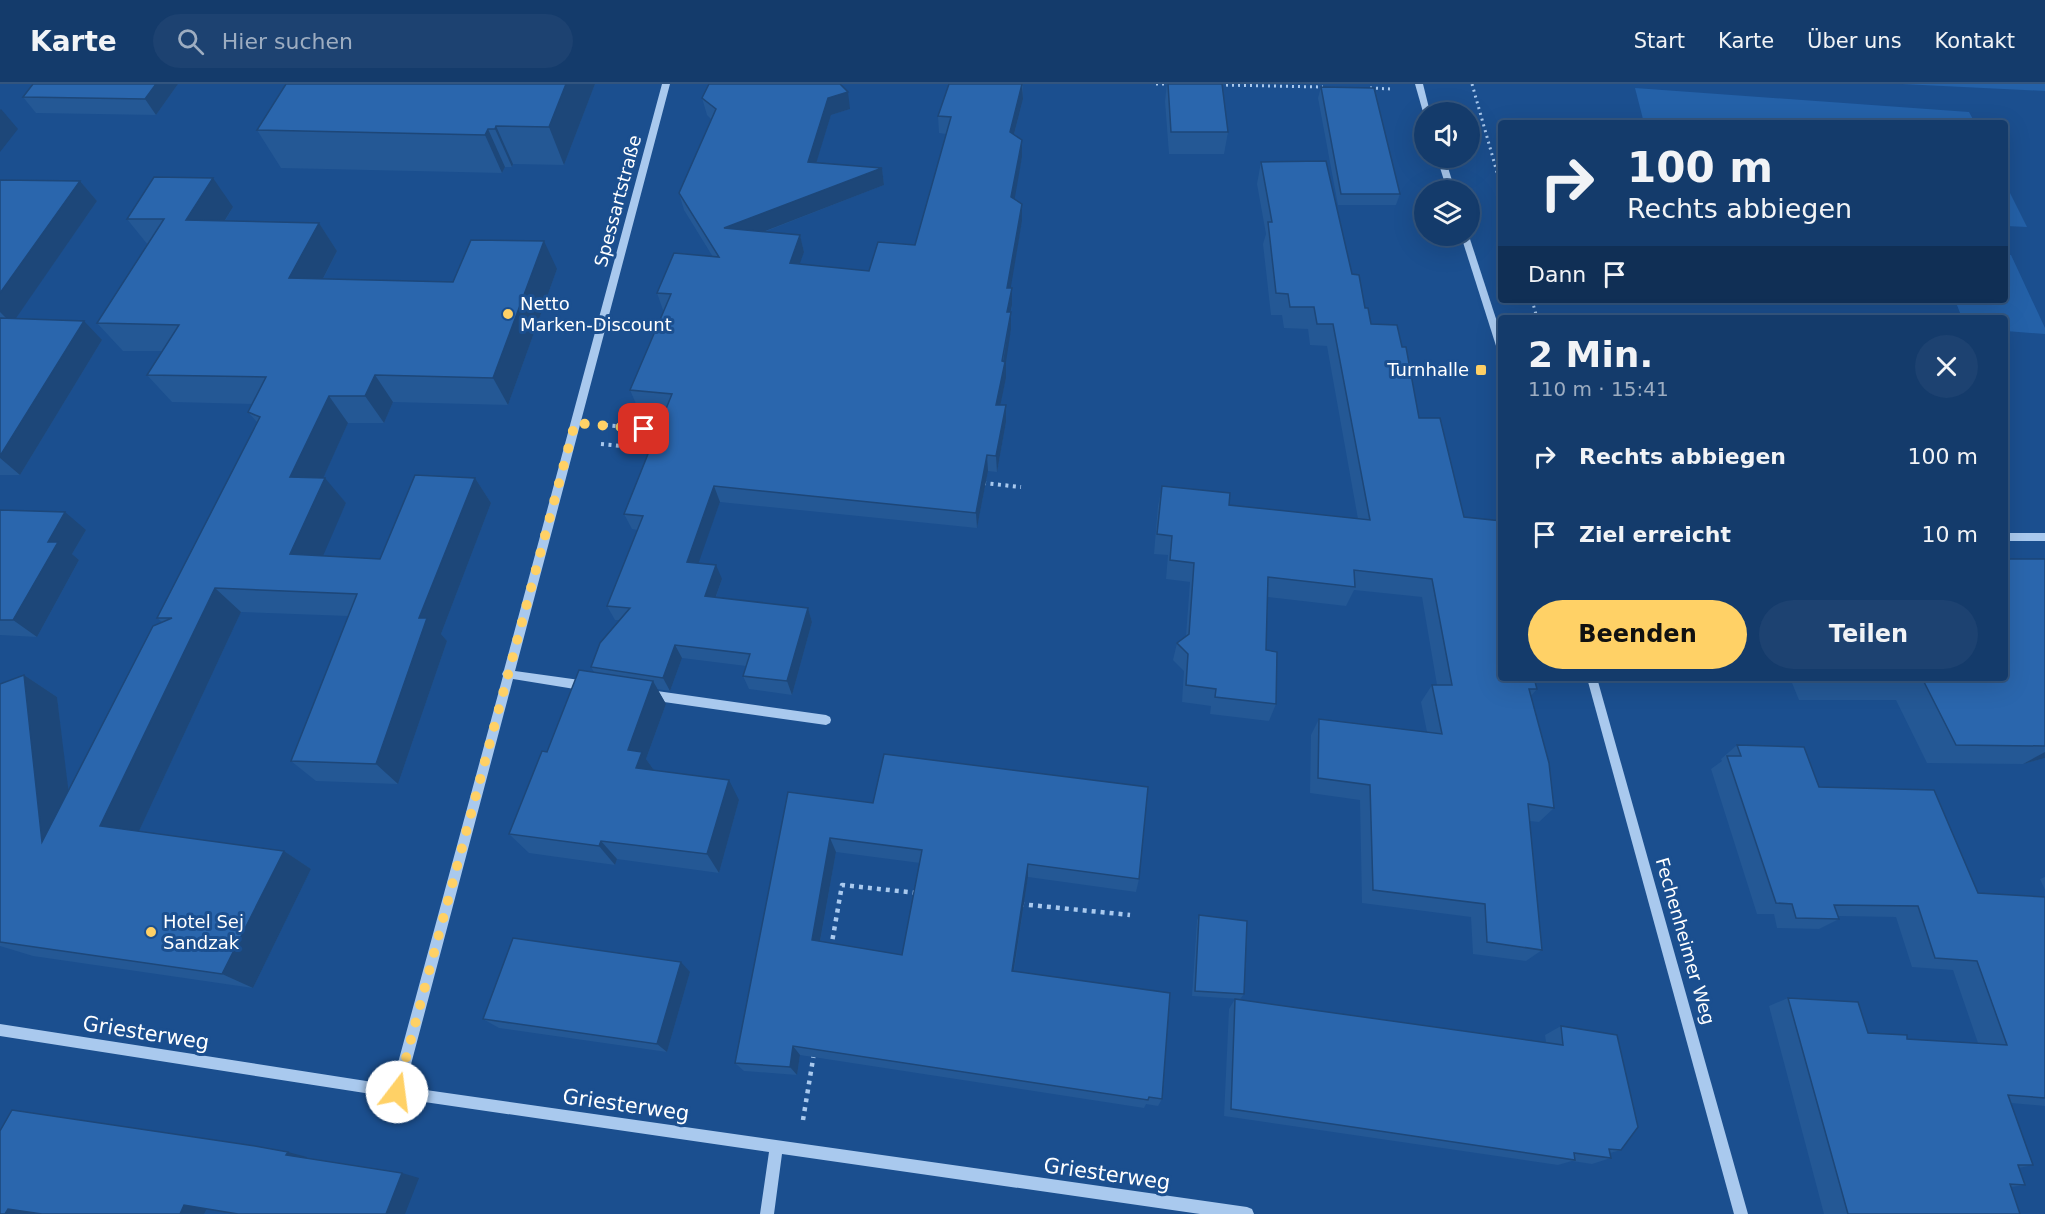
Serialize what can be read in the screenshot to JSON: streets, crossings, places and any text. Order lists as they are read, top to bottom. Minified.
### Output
{"streets":{"street":["Spessartstraße","Fechenheimer Weg","Griesterweg"]},"crossings":[["Spessartstraße","Griesterweg"]],"places":{"other":["Netto Marken-Discount","Hotel Sej Sandzak"],"transit":["Turnhalle"]},"page":{"header":"Karte","search":"Hier suchen","nav":["Start","Karte","Über uns","Kontakt"],"turn":["100 m","Rechts abbiegen"],"then":"Dann","heading":["2 Min.","110 m · 15:41"],"list":[{"name":"Rechts abbiegen","value":"100 m"},{"name":"Ziel erreicht","value":"10 m"}],"buttons":["Beenden","Teilen"]}}
